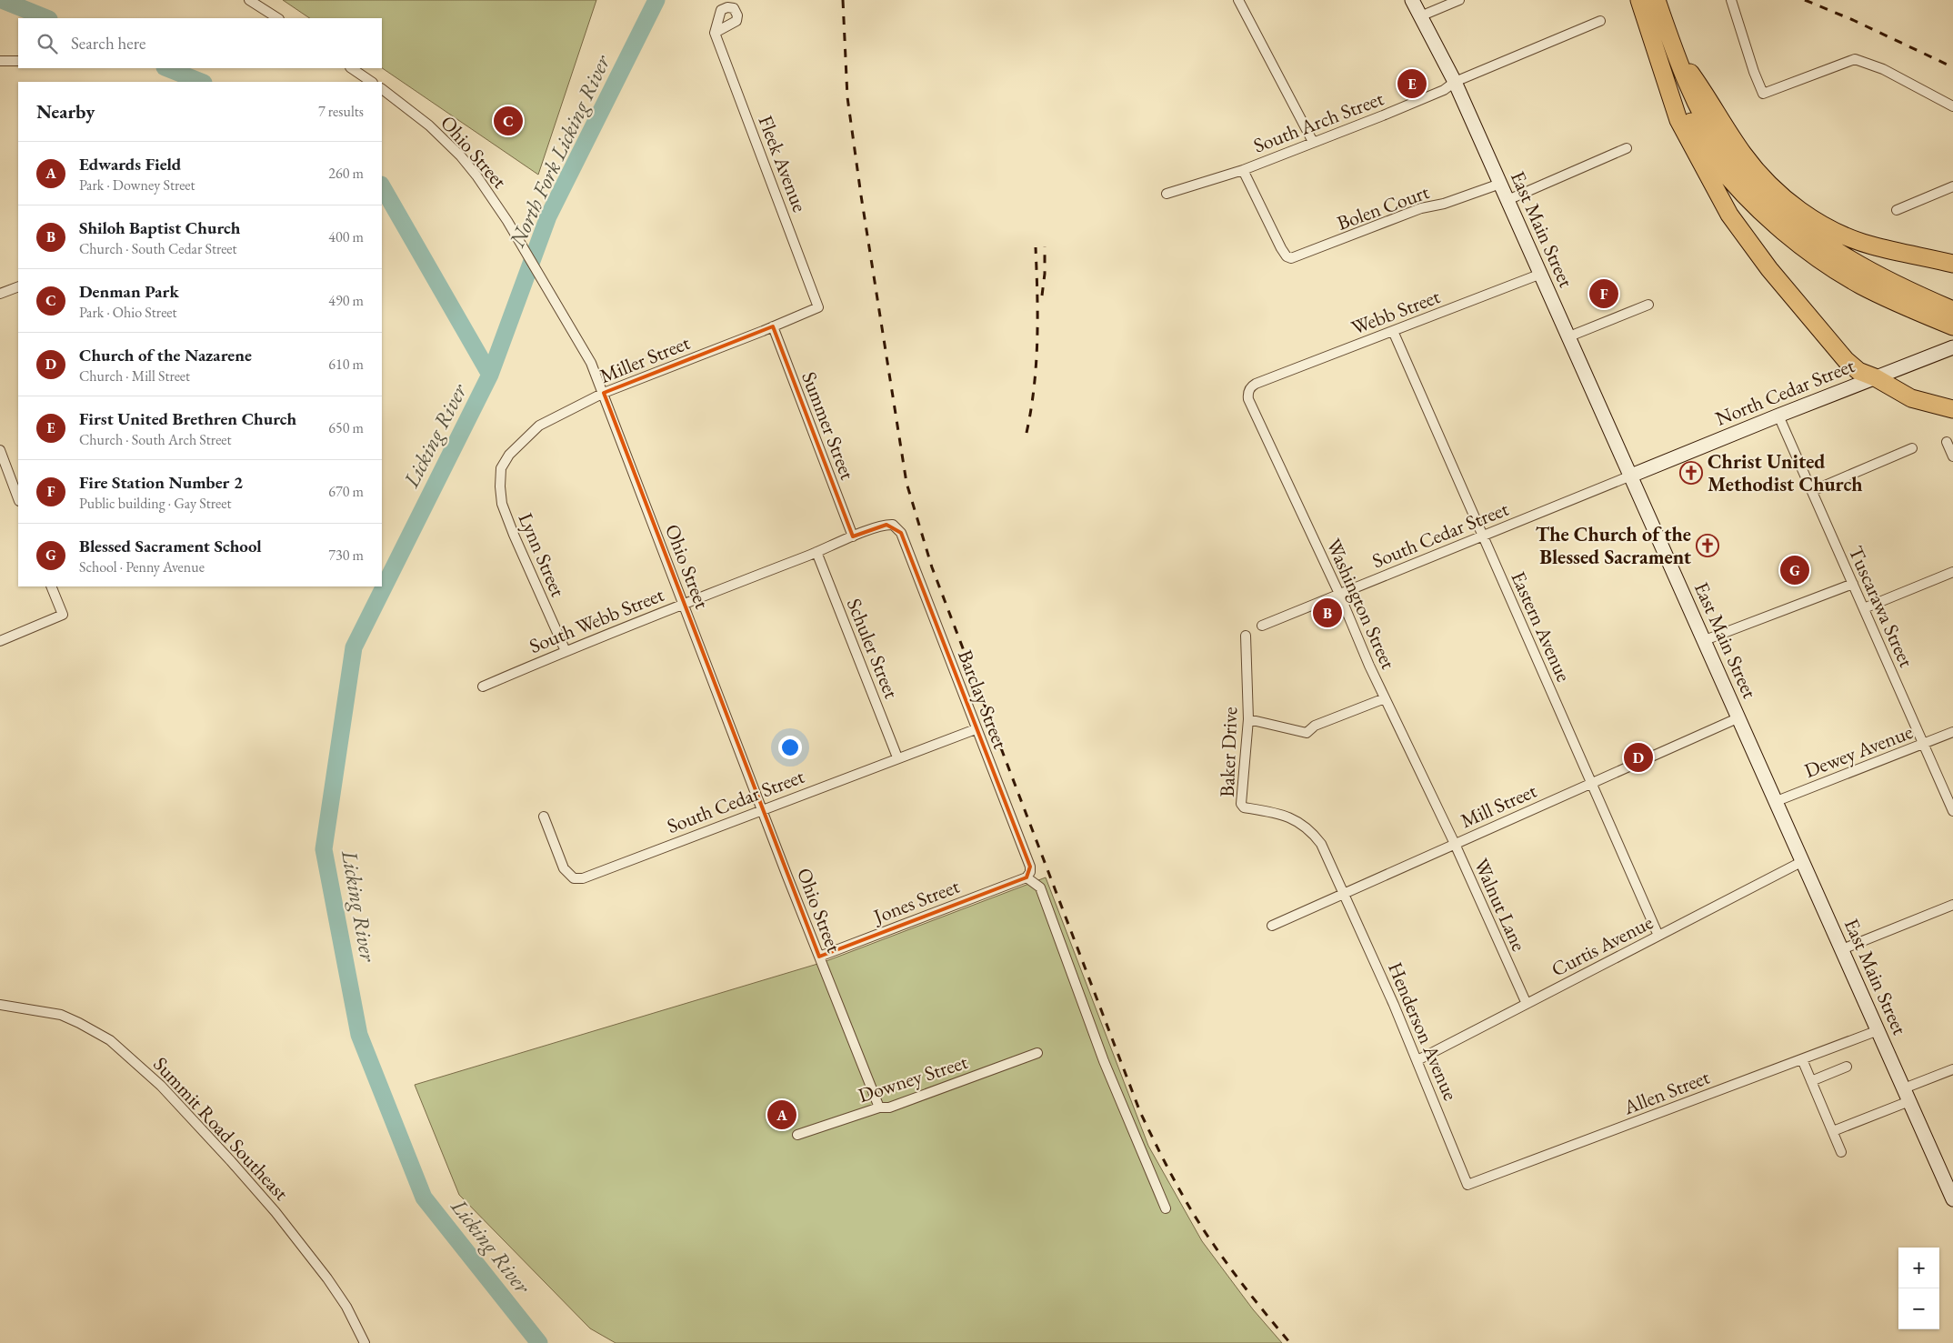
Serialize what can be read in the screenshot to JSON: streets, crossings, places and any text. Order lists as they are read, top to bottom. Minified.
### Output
{"streets":{"main road":["East Main Street","North Cedar Street"],"street":["South Arch Street","Ohio Street","Fleek Avenue","Bolen Court","Webb Street","Miller Street","Summer Street","South Cedar Street","Lynn Street","Washington Street","Tuscarawa Street","South Webb Street","Eastern Avenue","Schuler Street","Barclay Street","Dewey Avenue","Baker Drive","Mill Street","Jones Street","Walnut Lane","Curtis Avenue","Henderson Avenue","Downey Street","Allen Street","Summit Road Southeast"]},"crossings":[["South Arch Street","Bolen Court"],["South Arch Street","East Main Street"],["Ohio Street","Miller Street"],["Ohio Street","South Cedar Street"],["Ohio Street","South Webb Street"],["Ohio Street","Jones Street"],["Ohio Street","Downey Street"],["Fleek Avenue","Miller Street"],["Bolen Court","East Main Street"],["East Main Street","Webb Street"],["East Main Street","North Cedar Street"],["East Main Street","South Cedar Street"],["East Main Street","Dewey Avenue"],["East Main Street","Mill Street"],["East Main Street","Curtis Avenue"],["East Main Street","Allen Street"],["Webb Street","Washington Street"],["Webb Street","Eastern Avenue"],["Miller Street","Summer Street"],["Miller Street","Lynn Street"],["North Cedar Street","South Cedar Street"],["North Cedar Street","Tuscarawa Street"],["Summer Street","South Webb Street"],["South Cedar Street","Washington Street"],["South Cedar Street","Eastern Avenue"],["South Cedar Street","Schuler Street"],["South Cedar Street","Barclay Street"],["Lynn Street","South Webb Street"],["Washington Street","Mill Street"],["Washington Street","Walnut Lane"],["Tuscarawa Street","Dewey Avenue"],["South Webb Street","Schuler Street"],["South Webb Street","Barclay Street"],["Eastern Avenue","Mill Street"],["Eastern Avenue","Curtis Avenue"],["Barclay Street","Jones Street"],["Baker Drive","Mill Street"],["Baker Drive","Henderson Avenue"],["Mill Street","Walnut Lane"],["Mill Street","Henderson Avenue"],["Walnut Lane","Curtis Avenue"],["Curtis Avenue","Henderson Avenue"],["Henderson Avenue","Allen Street"]],"water":["North Fork Licking River","Licking River"],"places":{"church":["Christ United Methodist Church","The Church of the Blessed Sacrament"]},"page":{"search":"Search here","pins":["E","C","F","G","B","D","A"],"heading":["Nearby","7 results"],"list":[{"mark":"A","name":"Edwards Field","note":"Park · Downey Street","value":"260 m"},{"mark":"B","name":"Shiloh Baptist Church","note":"Church · South Cedar Street","value":"400 m"},{"mark":"C","name":"Denman Park","note":"Park · Ohio Street","value":"490 m"},{"mark":"D","name":"Church of the Nazarene","note":"Church · Mill Street","value":"610 m"},{"mark":"E","name":"First United Brethren Church","note":"Church · South Arch Street","value":"650 m"},{"mark":"F","name":"Fire Station Number 2","note":"Public building · Gay Street","value":"670 m"},{"mark":"G","name":"Blessed Sacrament School","note":"School · Penny Avenue","value":"730 m"}],"map_buttons":["+","−"]}}
